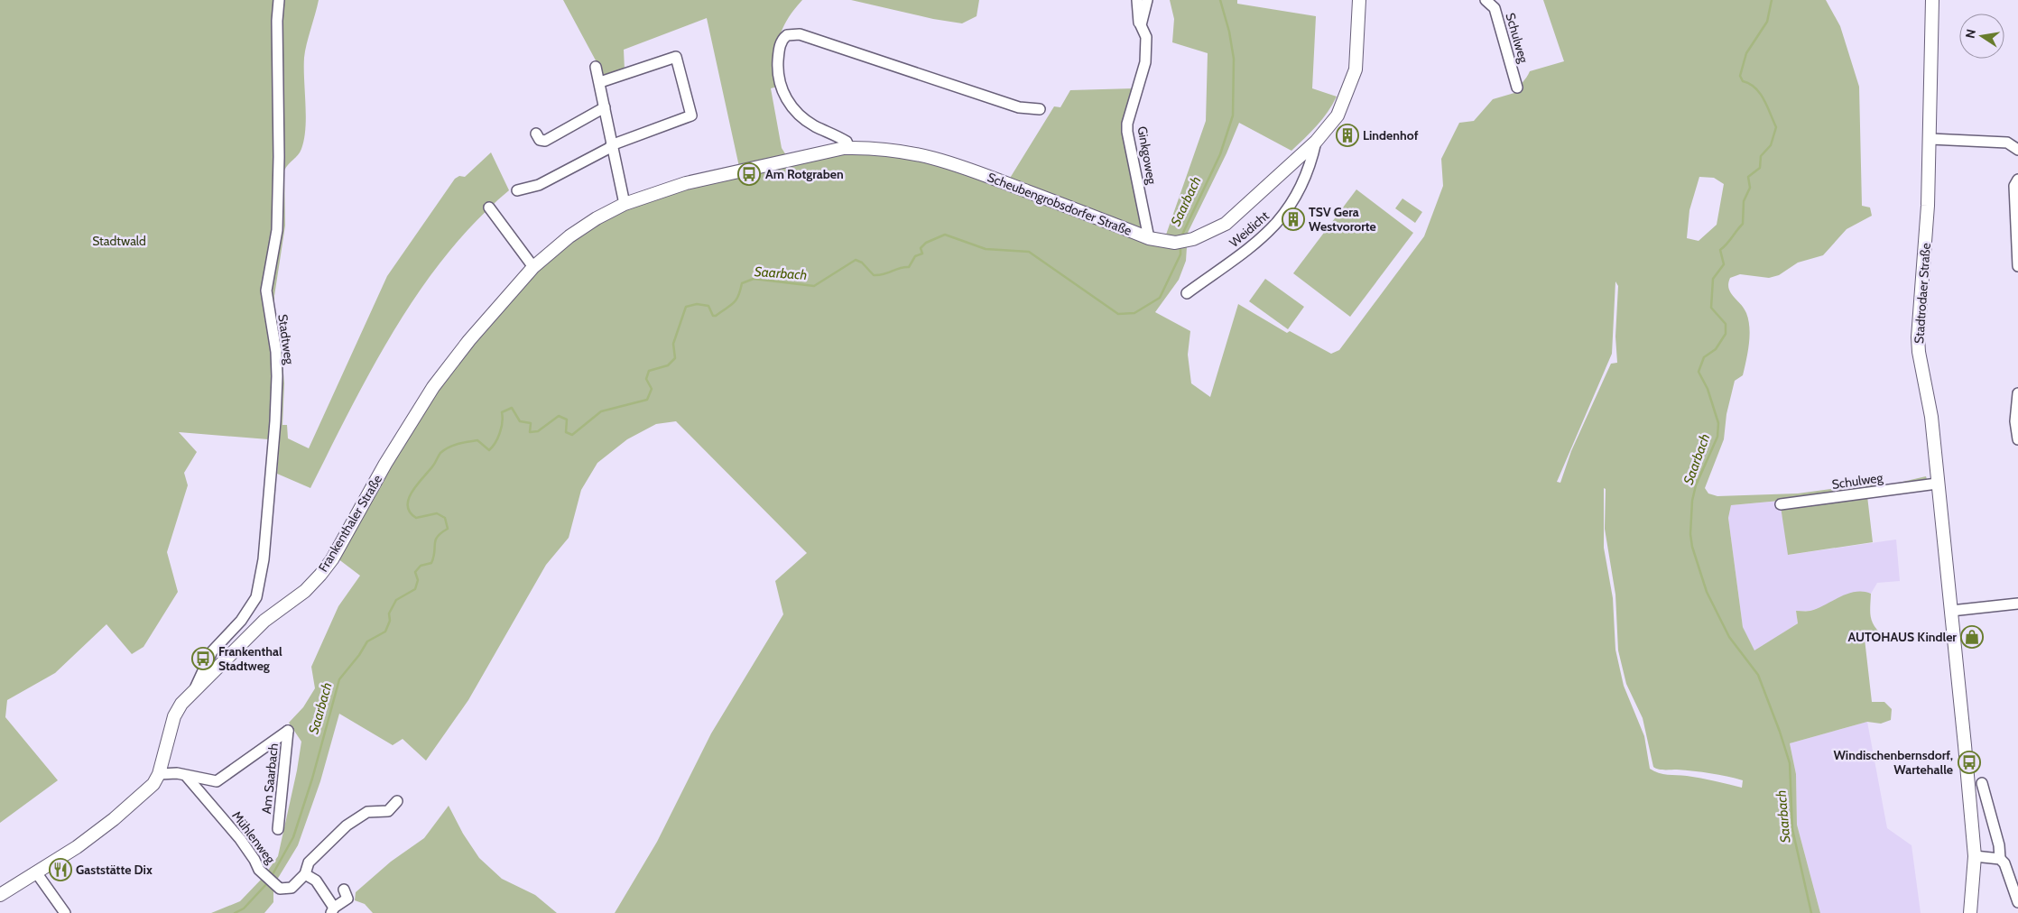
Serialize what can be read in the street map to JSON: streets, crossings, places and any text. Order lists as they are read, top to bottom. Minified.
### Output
{"streets":{"main road":["Scheubengrobsdorfer Straße","Stadtrodaer Straße","Frankenthaler Straße"],"street":["Schulweg","Ginkgoweg","Weidicht","Stadtweg","Am Saarbach","Mühlenweg"]},"crossings":[["Schulweg","Stadtrodaer Straße"],["Ginkgoweg","Scheubengrobsdorfer Straße"],["Scheubengrobsdorfer Straße","Weidicht"],["Scheubengrobsdorfer Straße","Frankenthaler Straße"],["Stadtweg","Frankenthaler Straße"],["Am Saarbach","Mühlenweg"]],"water":["Saarbach"],"parks":["Stadtwald"],"places":{"building":["Lindenhof","TSV Gera Westvororte"],"bus stop":["Am Rotgraben","Frankenthal Stadtweg","Windischenbernsdorf, Wartehalle"],"shop":["AUTOHAUS Kindler"],"restaurant":["Gaststätte Dix"]},"north":"left"}
